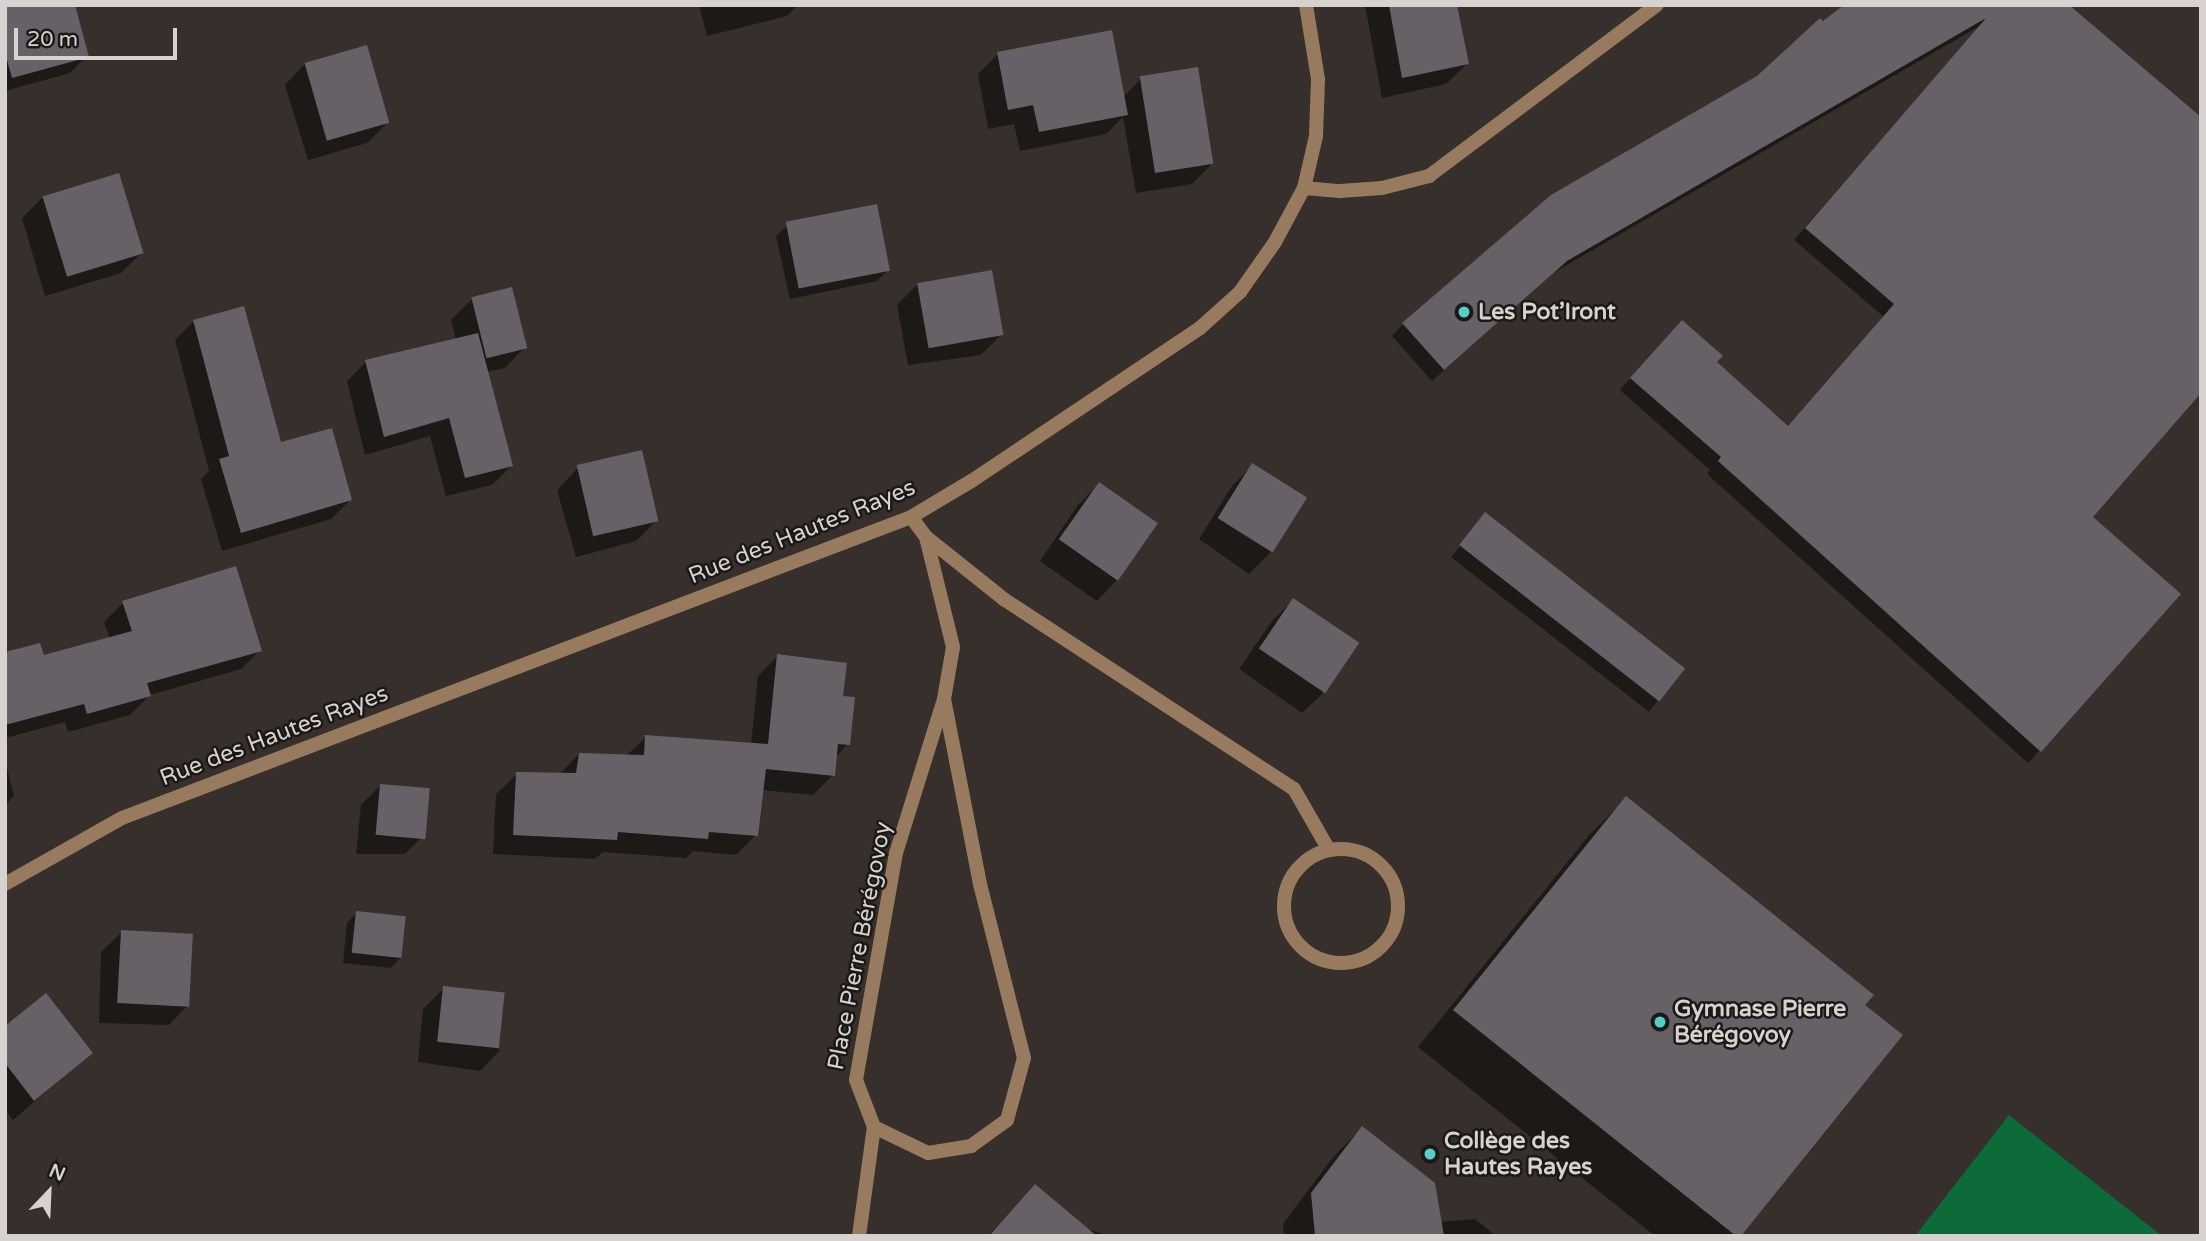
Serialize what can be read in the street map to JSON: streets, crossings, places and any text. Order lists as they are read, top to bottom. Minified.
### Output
{"streets":{"street":["Rue des Hautes Rayes","Place Pierre Bérégovoy"]},"crossings":[["Rue des Hautes Rayes","Place Pierre Bérégovoy"]],"places":["Les Pot’Iront","Gymnase Pierre Bérégovoy","Collège des Hautes Rayes"],"scale_bar":"20 m","north":"top right"}
